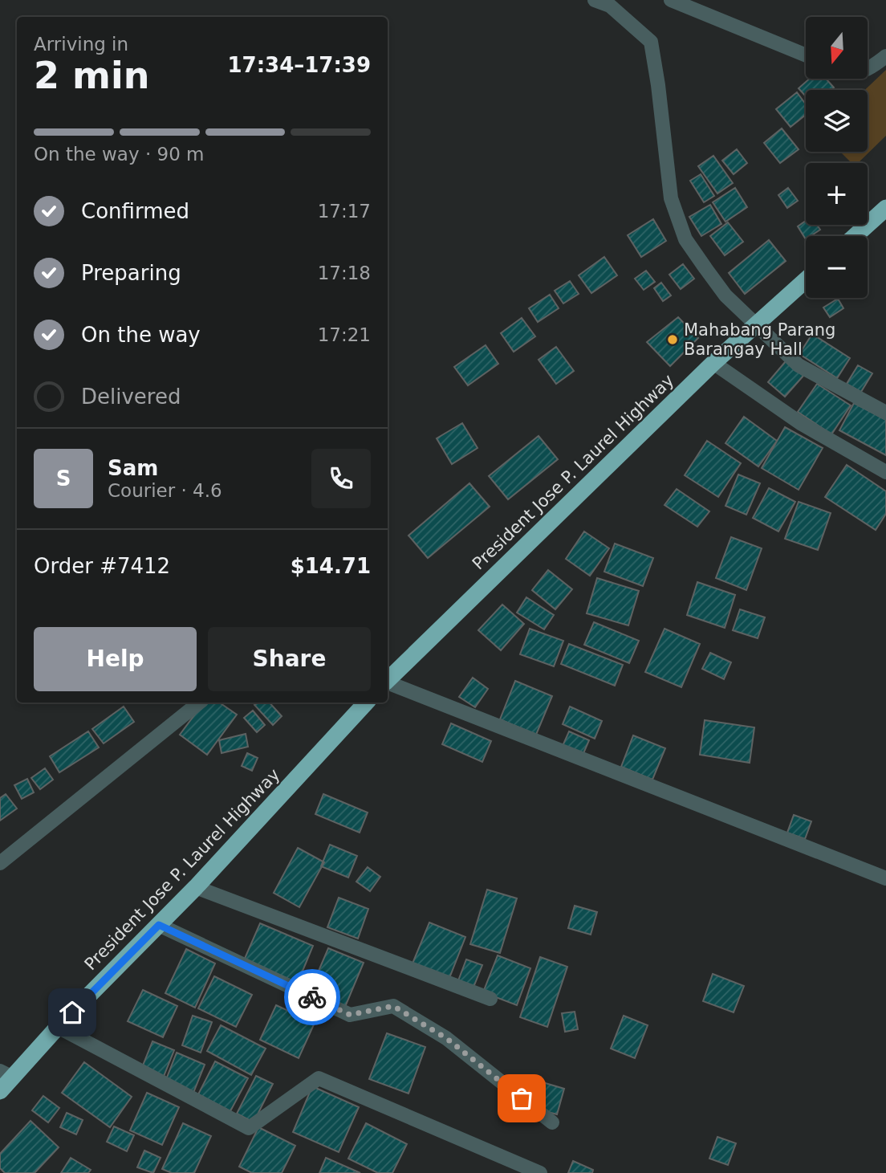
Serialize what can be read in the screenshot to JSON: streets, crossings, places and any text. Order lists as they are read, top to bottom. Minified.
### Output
{"streets":{"highway":["President Jose P. Laurel Highway"]},"places":["Mahabang Parang Barangay Hall"],"north":"bottom","page":{"map_buttons":["+","−"],"heading":["2 min","Arriving in","17:34–17:39"],"panel":["Sam","Courier · 4.6","Order #7412","$14.71"],"bar":"On the way · 90 m","list":[["Confirmed","17:17"],["Preparing","17:18"],["On the way","17:21"],"Delivered"],"round":"S","buttons":["Help","Share"]}}
